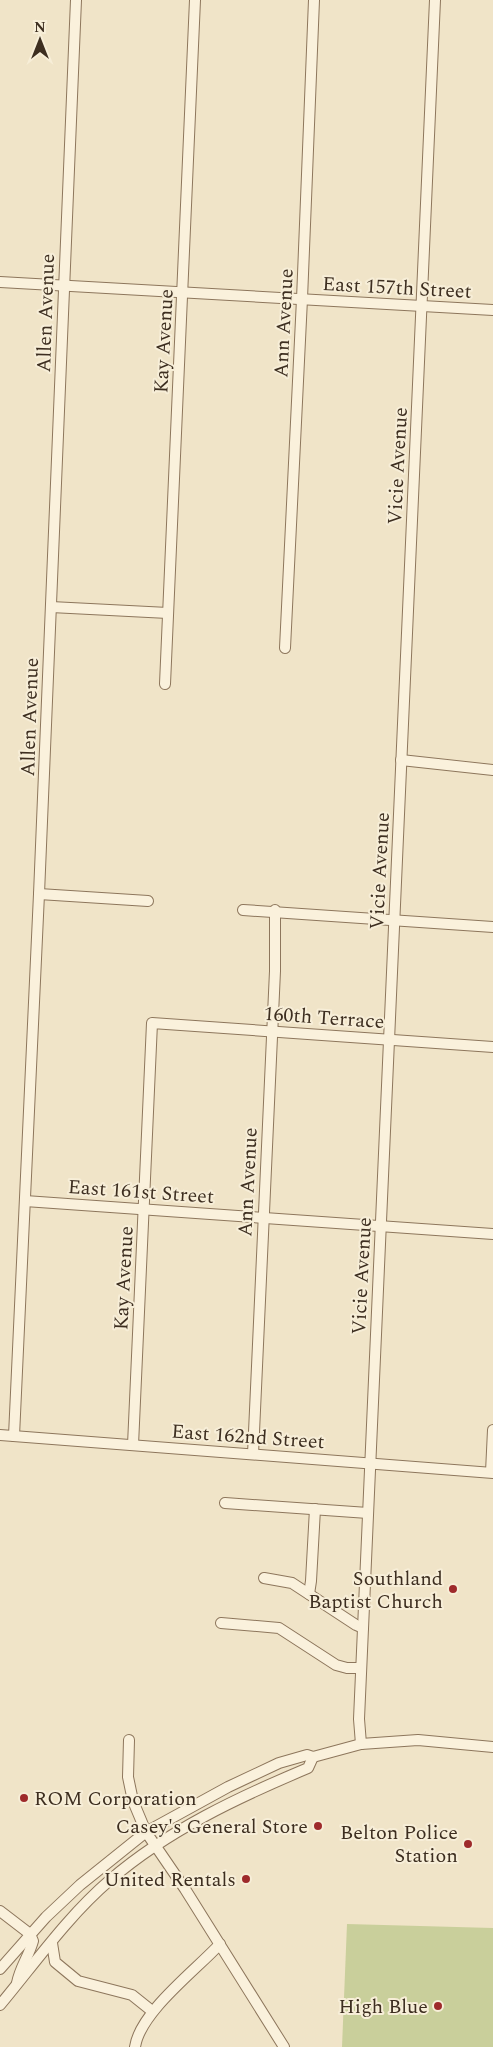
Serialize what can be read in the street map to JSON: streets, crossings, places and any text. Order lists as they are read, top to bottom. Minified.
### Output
{"streets":{"street":["East 157th Street","Allen Avenue","Ann Avenue","Kay Avenue","Vicie Avenue","160th Terrace","East 161st Street","East 162nd Street"]},"crossings":[["East 157th Street","Allen Avenue"],["East 157th Street","Ann Avenue"],["East 157th Street","Kay Avenue"],["East 157th Street","Vicie Avenue"],["Allen Avenue","East 161st Street"],["Allen Avenue","East 162nd Street"],["Ann Avenue","160th Terrace"],["Ann Avenue","East 161st Street"],["Ann Avenue","East 162nd Street"],["Kay Avenue","160th Terrace"],["Kay Avenue","East 161st Street"],["Kay Avenue","East 162nd Street"],["Vicie Avenue","160th Terrace"],["Vicie Avenue","East 161st Street"],["Vicie Avenue","East 162nd Street"]],"places":["Southland Baptist Church","ROM Corporation","Casey's General Store","Belton Police Station","United Rentals","High Blue"],"north":"top"}
